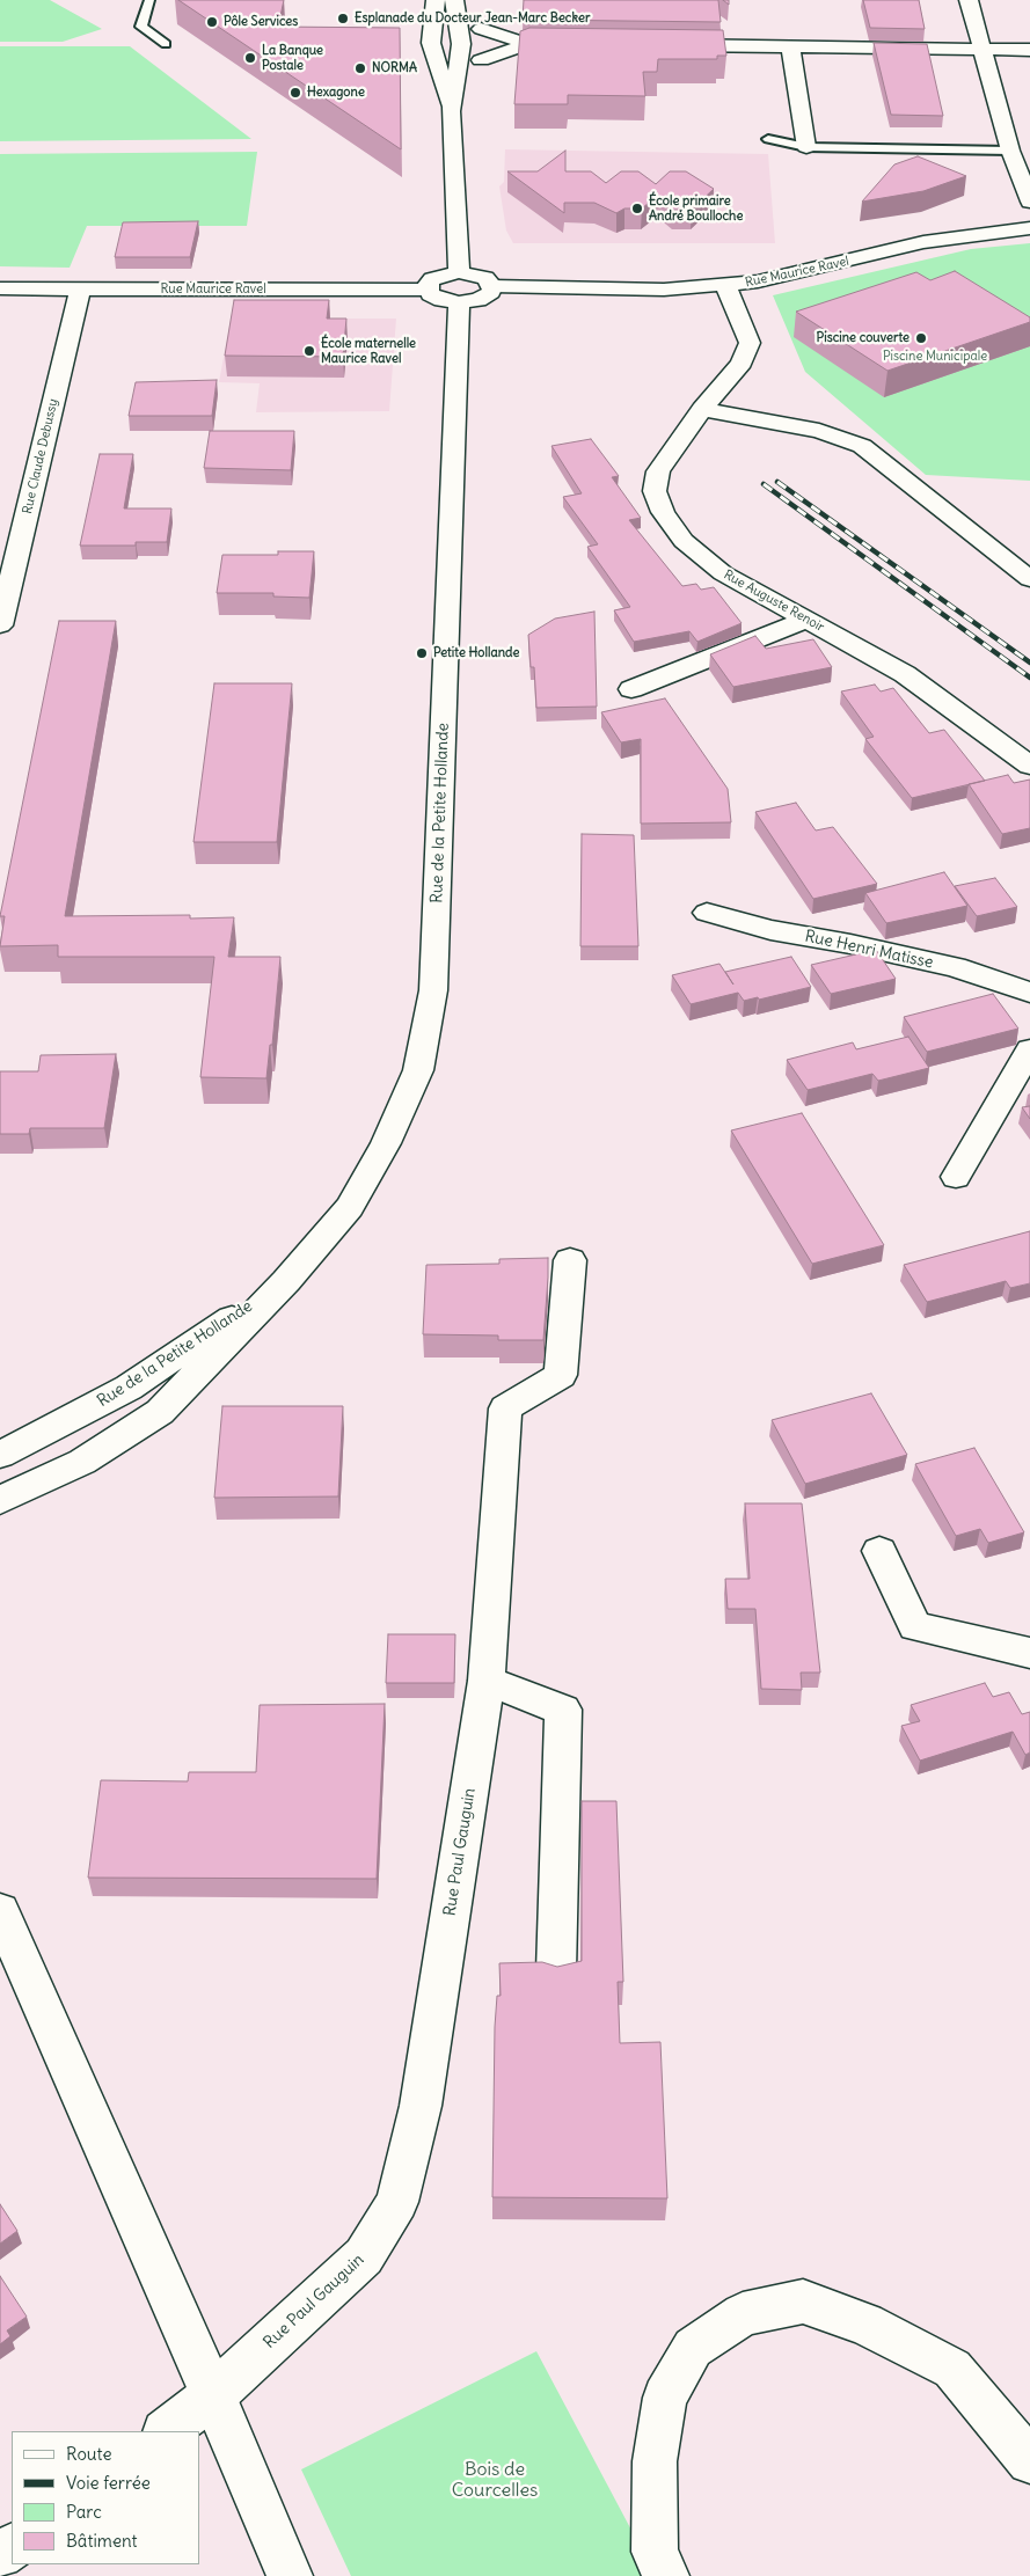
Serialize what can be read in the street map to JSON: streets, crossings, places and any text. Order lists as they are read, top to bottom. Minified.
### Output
{"streets":{"street":["Rue Maurice Ravel","Rue Claude Debussy","Rue Auguste Renoir","Rue de la Petite Hollande","Rue Henri Matisse","Rue Paul Gauguin"]},"crossings":[["Rue Maurice Ravel","Rue Claude Debussy"],["Rue Maurice Ravel","Rue Auguste Renoir"]],"parks":["Piscine Municipale","Bois de Courcelles"],"places":["Esplanade du Docteur Jean-Marc Becker","Pôle Services","La Banque Postale","NORMA","Hexagone","École primaire André Boulloche","Piscine couverte","École maternelle Maurice Ravel","Petite Hollande"],"legend":["Route","Voie ferrée","Parc","Bâtiment"]}
